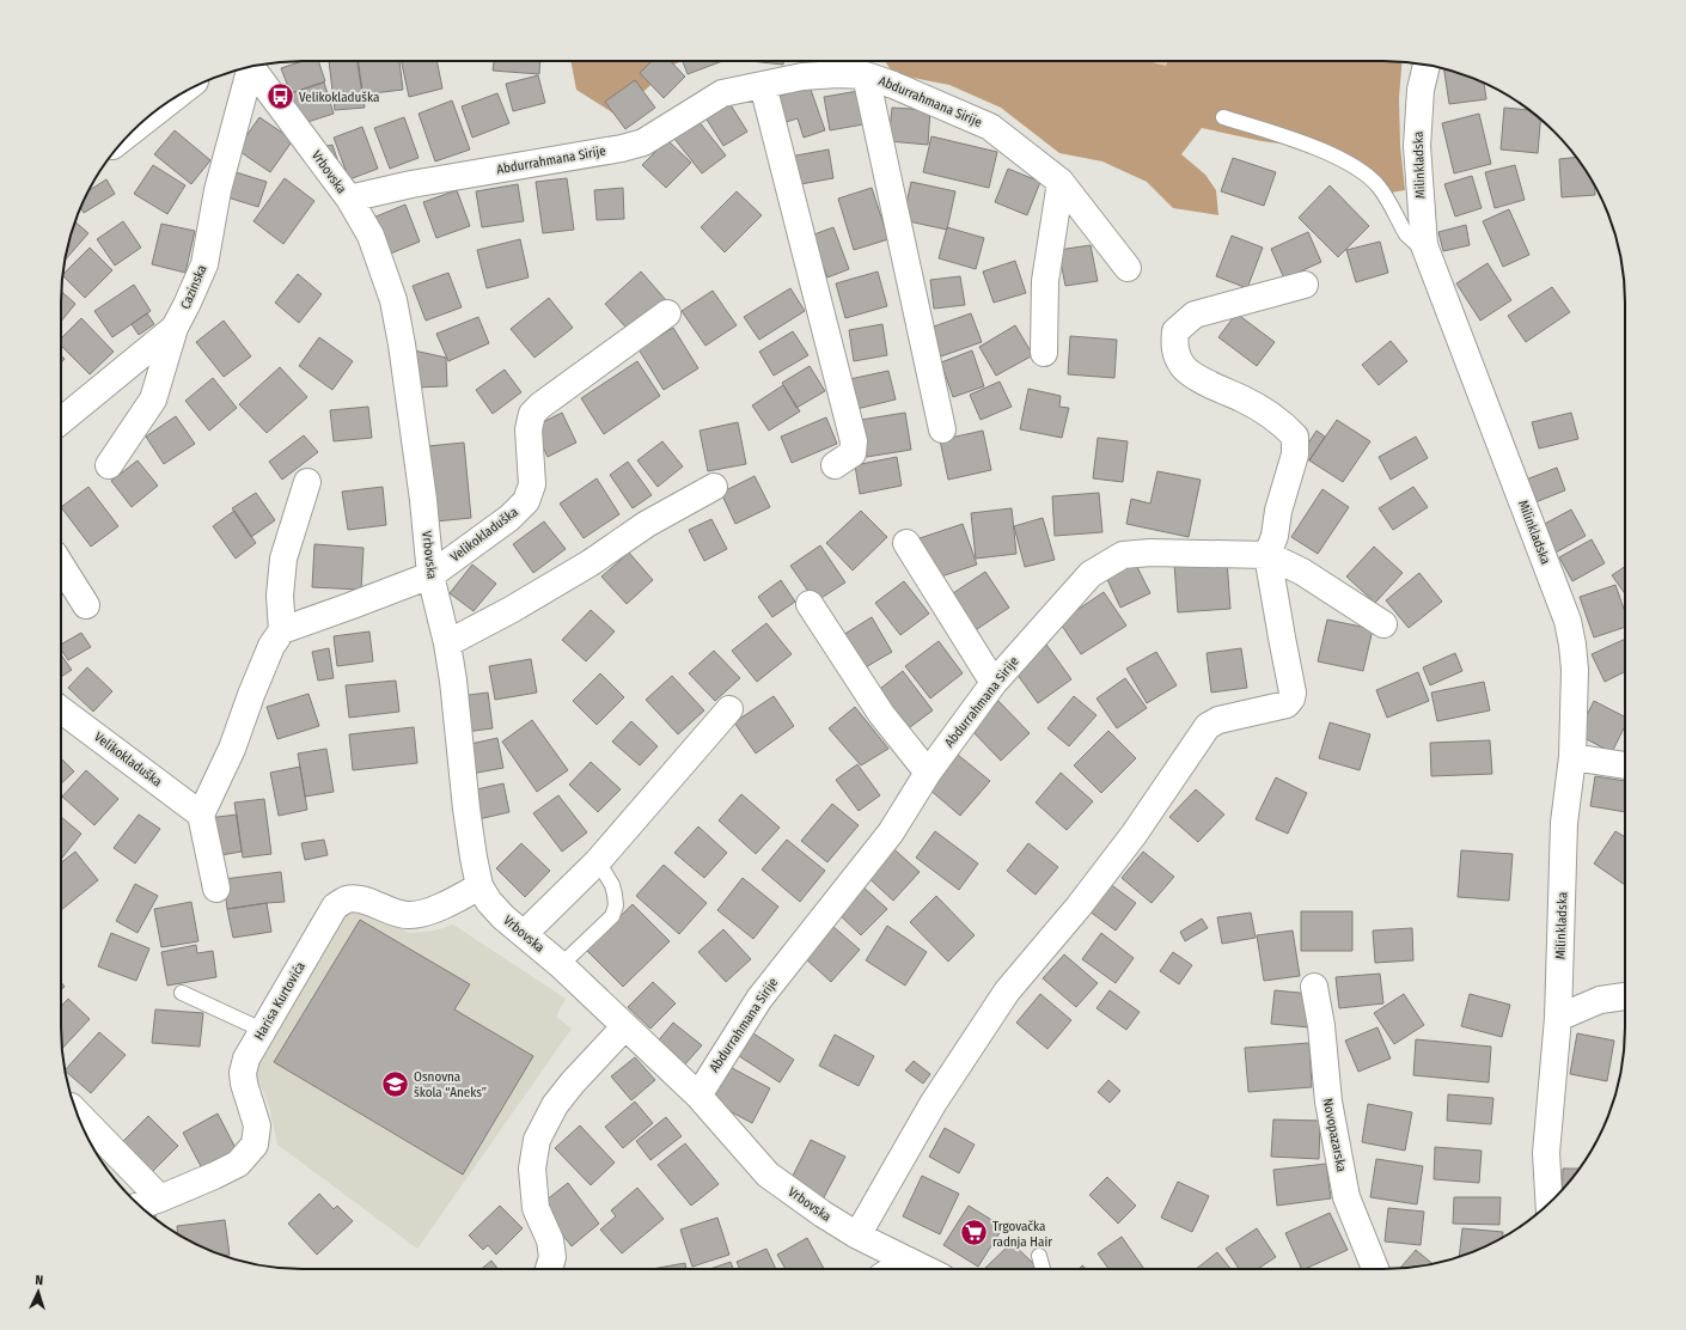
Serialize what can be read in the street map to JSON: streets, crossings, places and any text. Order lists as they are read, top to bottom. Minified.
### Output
{"streets":{"street":["Abdurrahmana Sirije","Milinkladska","Vrbovska","Cazinska","Velikokladuška","Harisa Kurtovića","Novopazarska"]},"crossings":[["Abdurrahmana Sirije","Vrbovska"],["Vrbovska","Velikokladuška"],["Vrbovska","Harisa Kurtovića"]],"places":{"bus stop":["Velikokladuška"],"school or university":["Osnovna škola “Aneks”"],"supermarket":["Trgovačka radnja Hair"]},"north":"top"}
